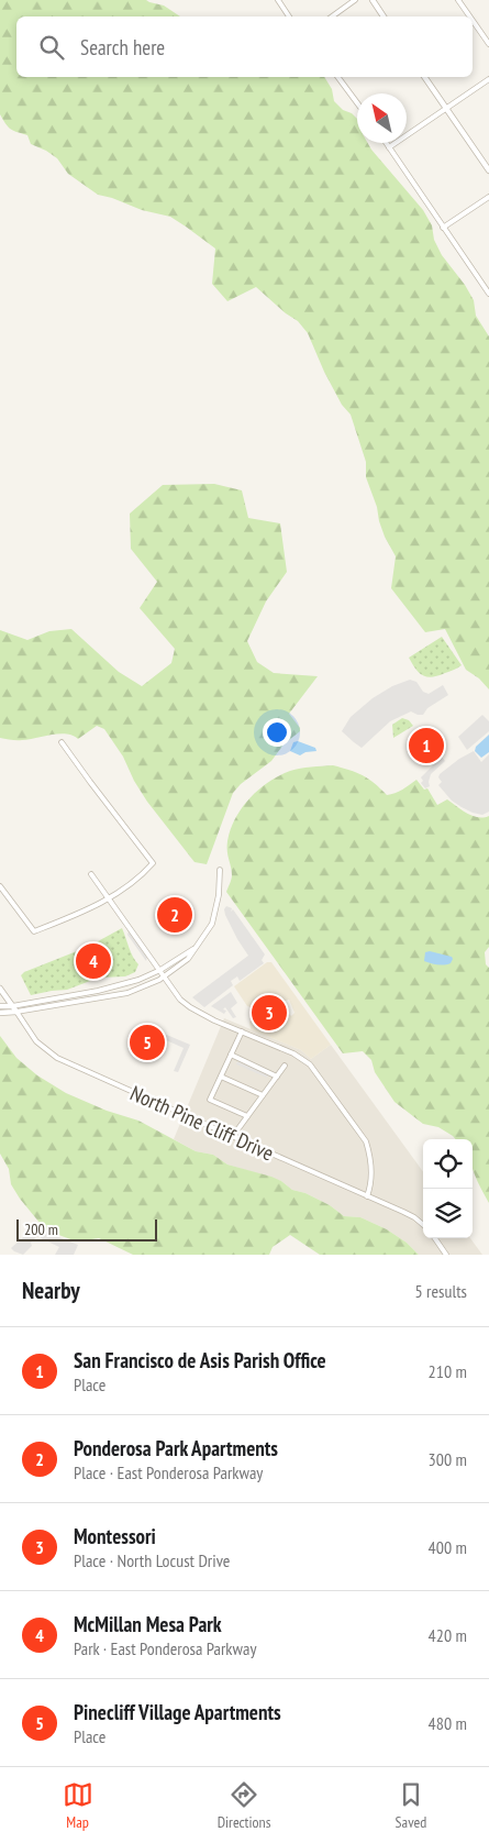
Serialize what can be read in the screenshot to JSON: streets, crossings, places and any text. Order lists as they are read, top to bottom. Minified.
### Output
{"streets":{"street":["North Pine Cliff Drive"]},"scale_bar":"200 m","north":"top left","page":{"search":"Search here","pins":["1","2","4","3","5"],"scale":"200 m","heading":["Nearby","5 results"],"list":[{"mark":"1","name":"San Francisco de Asis Parish Office","note":"Place","value":"210 m"},{"mark":"2","name":"Ponderosa Park Apartments","note":"Place · East Ponderosa Parkway","value":"300 m"},{"mark":"3","name":"Montessori","note":"Place · North Locust Drive","value":"400 m"},{"mark":"4","name":"McMillan Mesa Park","note":"Park · East Ponderosa Parkway","value":"420 m"},{"mark":"5","name":"Pinecliff Village Apartments","note":"Place","value":"480 m"}],"nav":["Map","Directions","Saved"]}}
